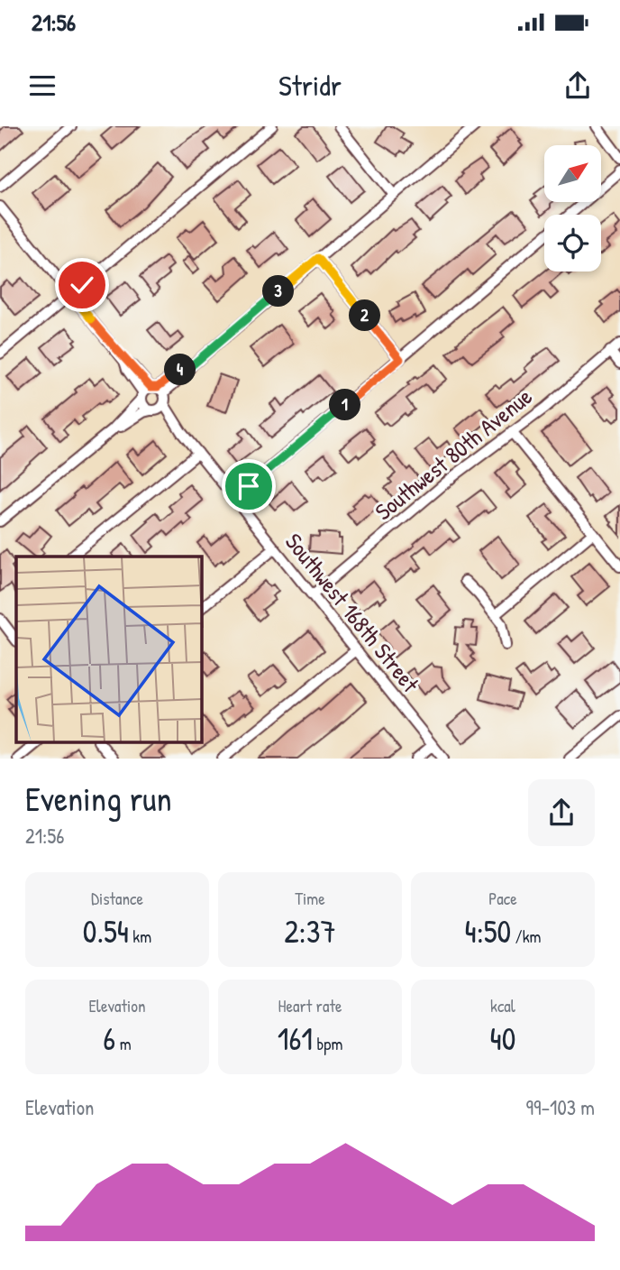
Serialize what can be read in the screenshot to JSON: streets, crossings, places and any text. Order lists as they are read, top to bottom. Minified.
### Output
{"streets":{"street":["Southwest 80th Avenue","Southwest 168th Street"]},"crossings":[["Southwest 80th Avenue","Southwest 168th Street"]],"north":"top right","page":{"status":"21:56","header":"Stridr","pins":["3","2","4","1"],"heading":["Evening run","21:56"],"stats":[["Distance","0.54 km"],["Time","2:37"],["Pace","4:50 /km"],["Elevation","6 m"],["Heart rate","161 bpm"],["kcal","40"]],"chart":["Elevation","99–103 m"]}}
